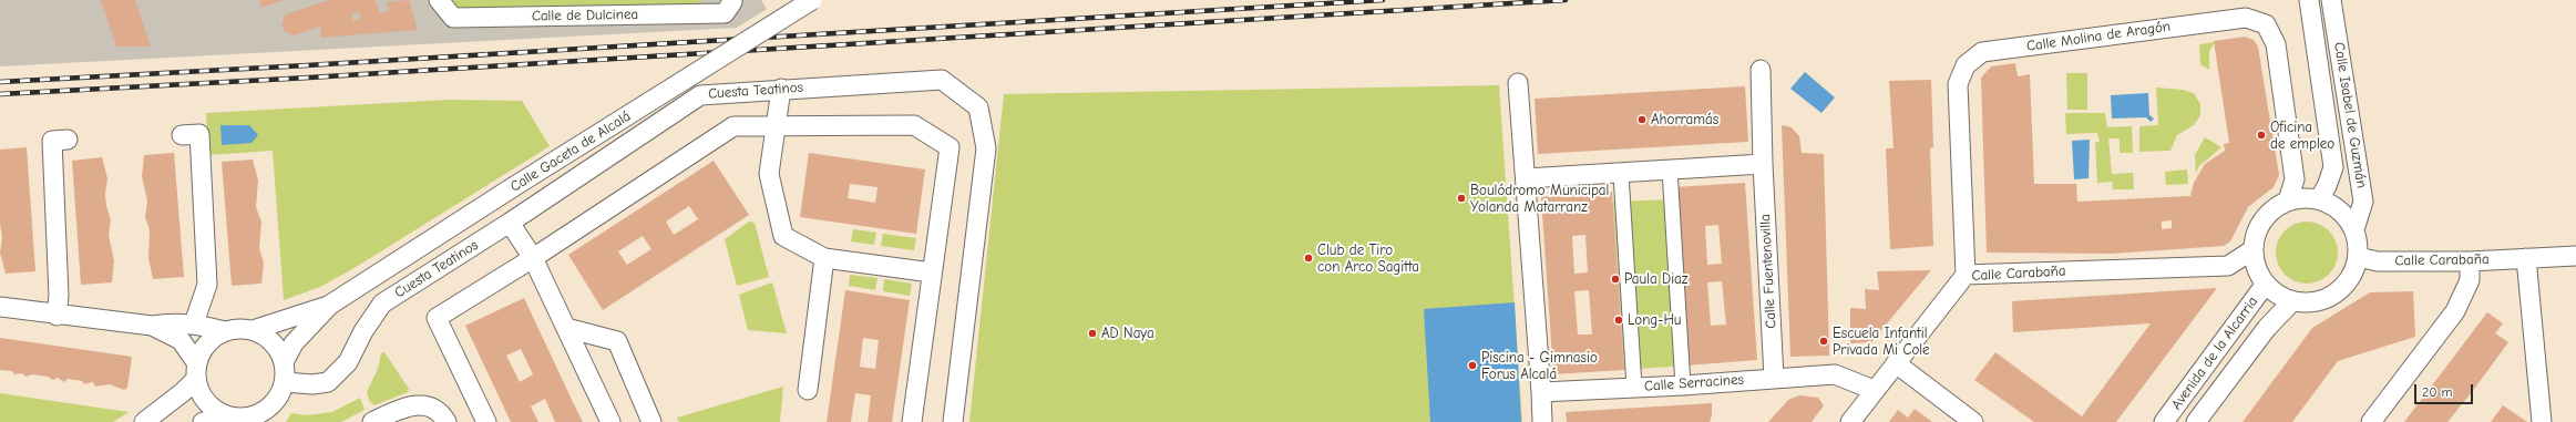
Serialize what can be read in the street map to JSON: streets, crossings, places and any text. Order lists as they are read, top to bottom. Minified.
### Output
{"streets":{"street":["Calle de Dulcinea","Calle Molina de Aragón","Cuesta Teatinos","Calle Isabel de Guzmán","Calle Gaceta de Alcalá","Calle Carabaña","Calle Fuentenovilla","Avenida de la Alcarria","Calle Serracines"]},"crossings":[["Calle Molina de Aragón","Calle Isabel de Guzmán"],["Calle Molina de Aragón","Calle Carabaña"],["Calle Molina de Aragón","Avenida de la Alcarria"],["Cuesta Teatinos","Calle Gaceta de Alcalá"],["Calle Isabel de Guzmán","Calle Carabaña"],["Calle Isabel de Guzmán","Avenida de la Alcarria"],["Calle Carabaña","Avenida de la Alcarria"],["Calle Carabaña","Calle Serracines"],["Calle Fuentenovilla","Calle Serracines"]],"places":["Ahorramás","Oficina de empleo","Boulódromo Municipal Yolanda Matarranz","Club de Tiro con Arco Sagitta","Paula Diaz","Long-Hu","AD Naya","Escuela Infantil Privada Mi Cole","Piscina - Gimnasio Forus Alcalá"],"scale_bar":"20 m"}
